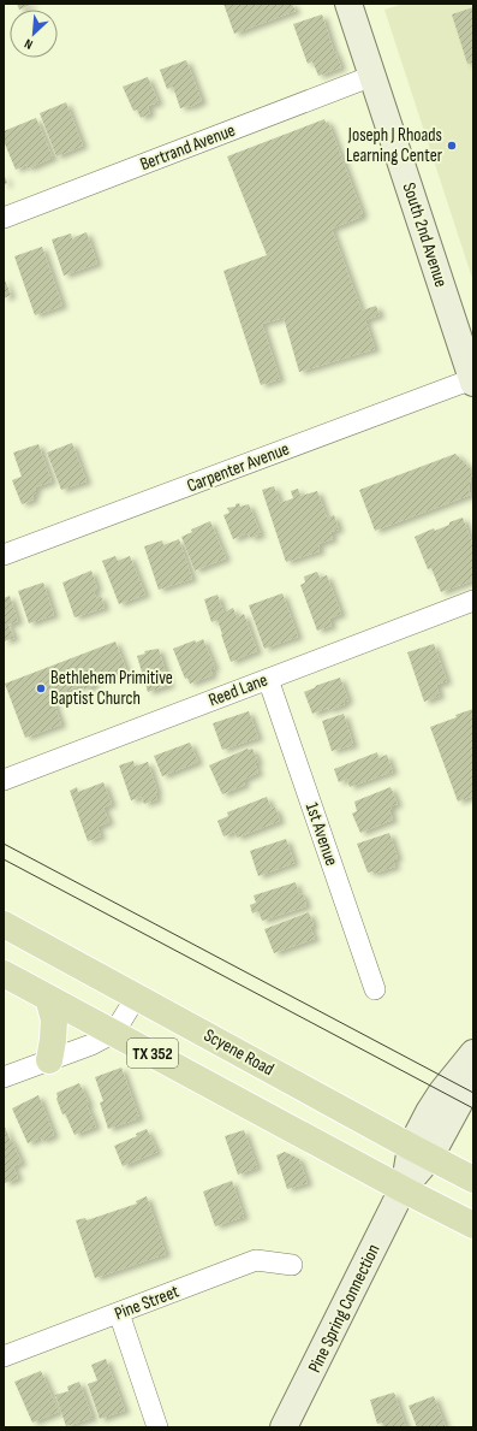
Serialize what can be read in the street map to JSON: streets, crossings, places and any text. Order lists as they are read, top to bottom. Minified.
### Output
{"streets":{"main road":["Scyene Road","TX 352"],"street":["Bertrand Avenue","South 2nd Avenue","Carpenter Avenue","Reed Lane","1st Avenue","Pine Street","Pine Spring Connection"]},"crossings":[["Bertrand Avenue","South 2nd Avenue"],["South 2nd Avenue","Carpenter Avenue"],["Reed Lane","1st Avenue"],["Scyene Road","Pine Spring Connection"],["TX 352","Pine Spring Connection"]],"places":["Joseph J Rhoads Learning Center","Bethlehem Primitive Baptist Church"],"north":"bottom left"}
